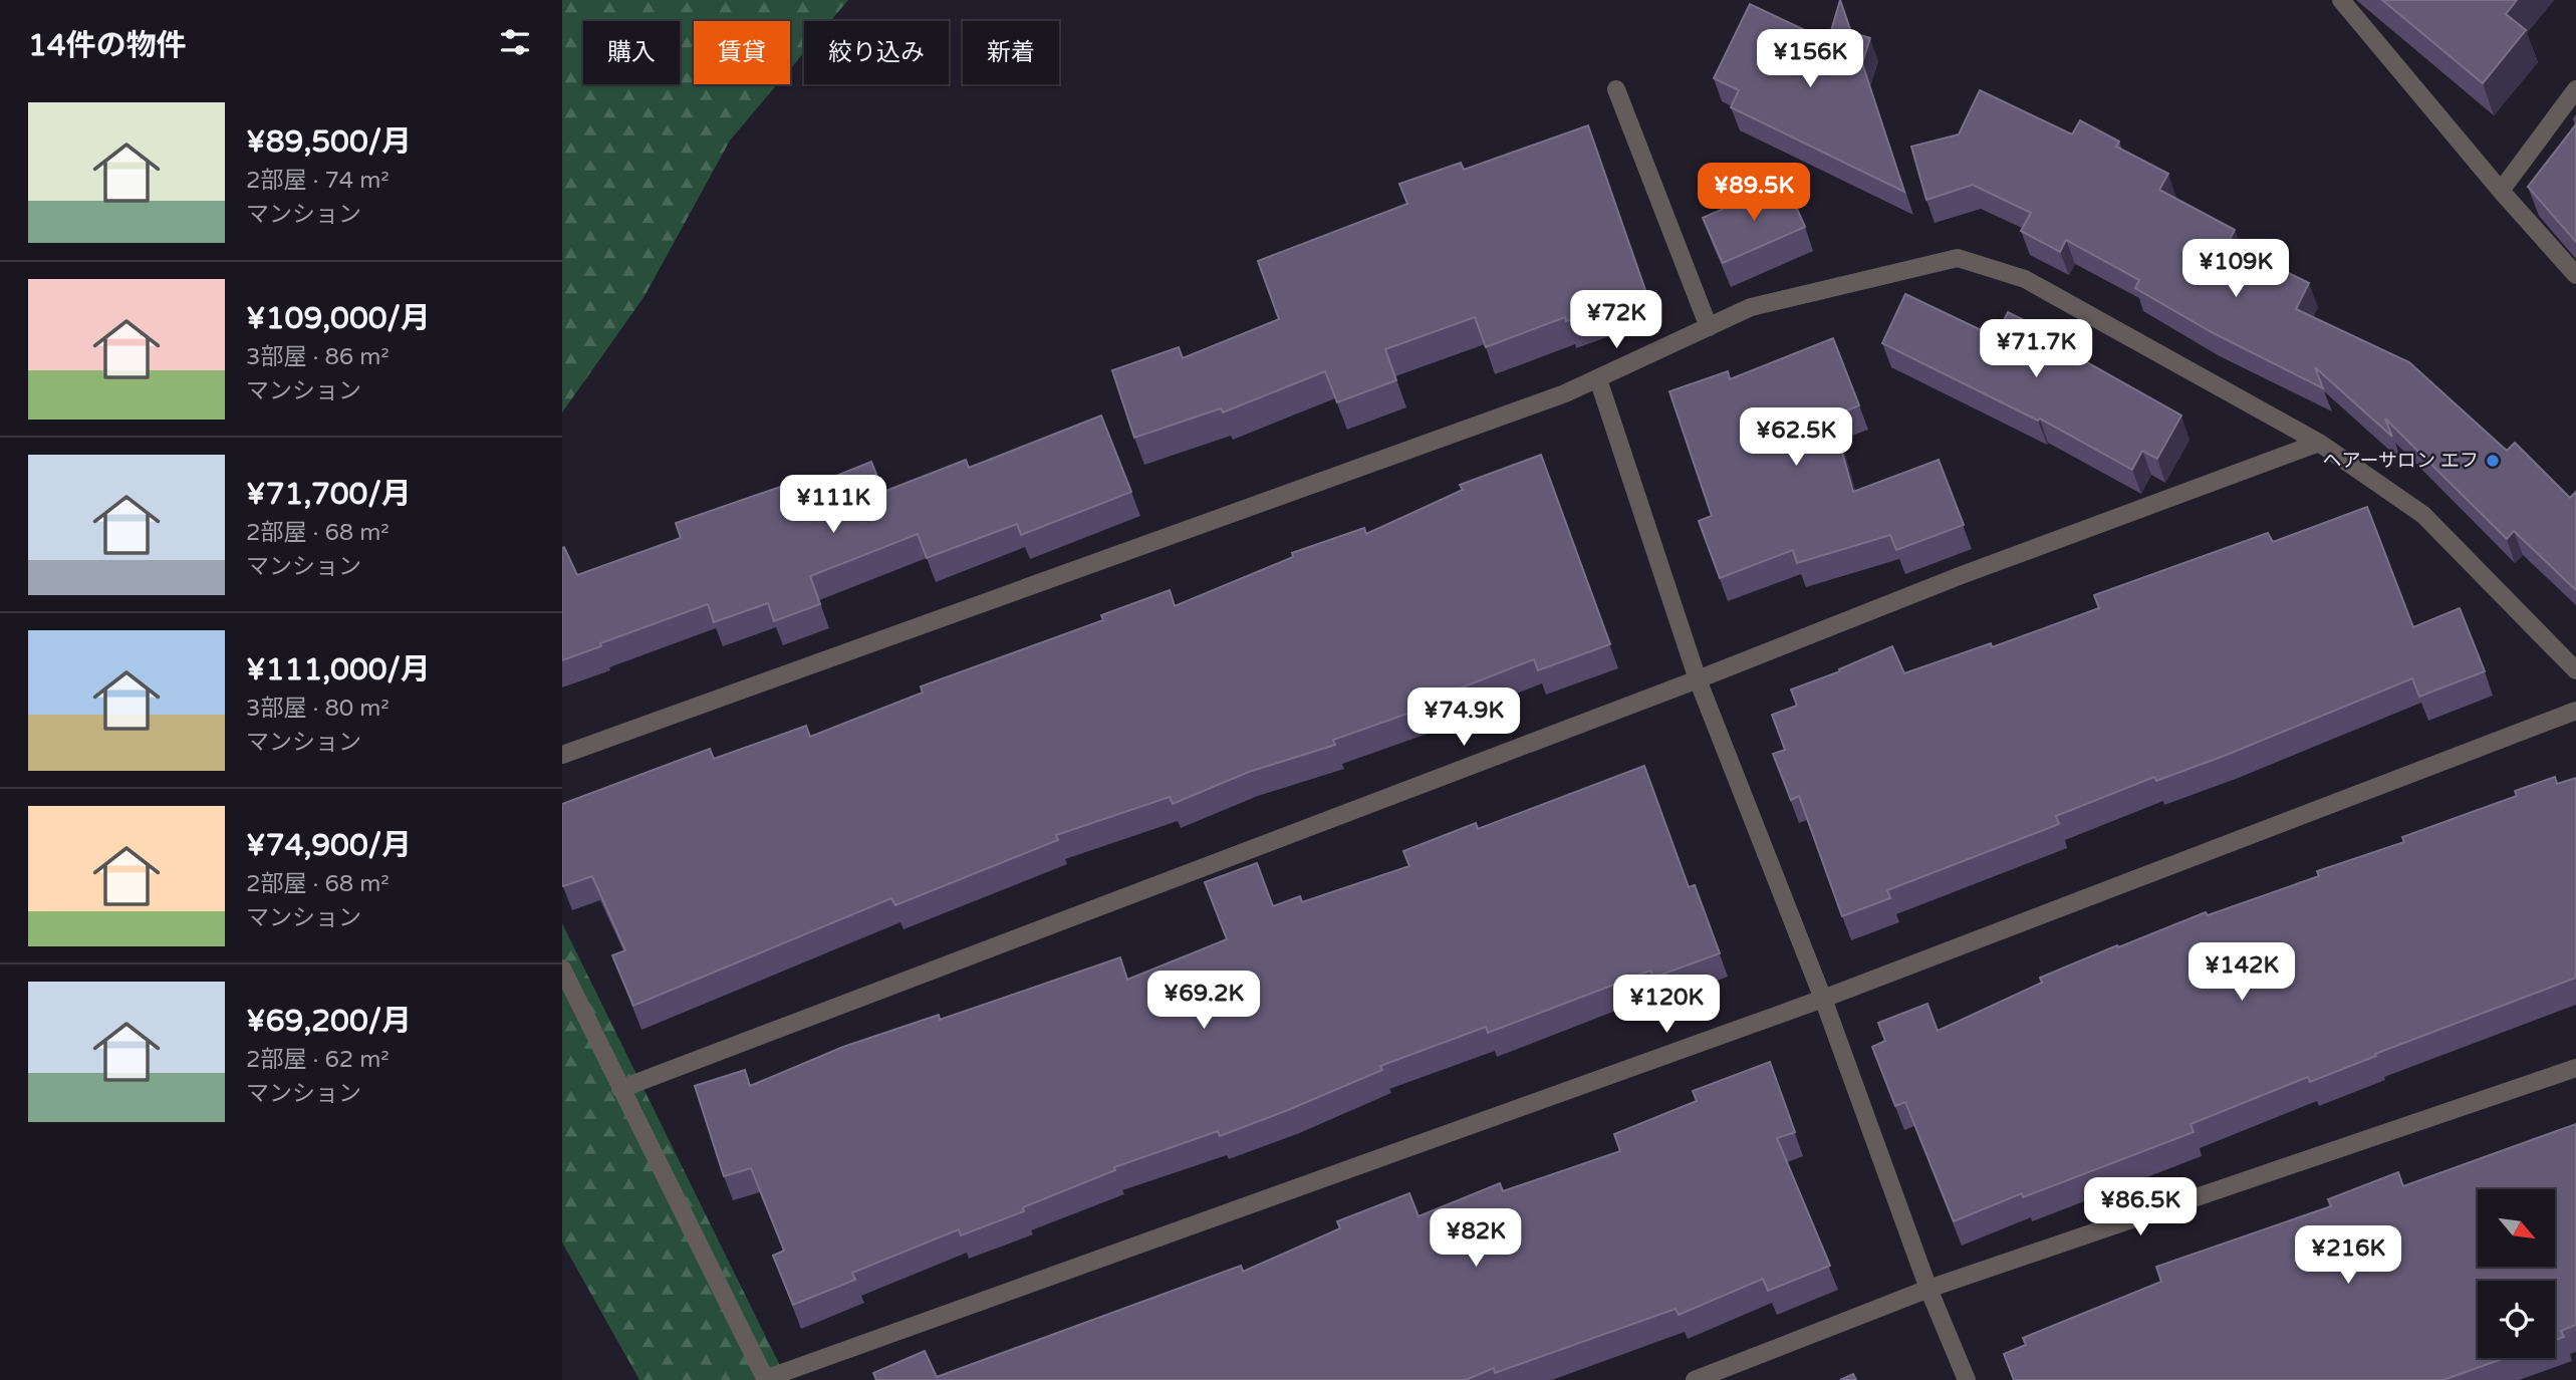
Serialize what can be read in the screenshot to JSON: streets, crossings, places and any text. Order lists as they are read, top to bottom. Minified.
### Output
{"places":["ヘアーサロン エフ"],"north":"bottom right","page":{"heading":"14件の物件","chip":["購入","賃貸","絞り込み","新着"],"price":["¥156K","¥89.5K","¥109K","¥72K","¥71.7K","¥62.5K","¥111K","¥74.9K","¥142K","¥69.2K","¥120K","¥86.5K","¥82K","¥216K"],"list":[{"name":"¥89,500/月","note":"2部屋 · 74 m² · マンション"},{"name":"¥109,000/月","note":"3部屋 · 86 m² · マンション"},{"name":"¥71,700/月","note":"2部屋 · 68 m² · マンション"},{"name":"¥111,000/月","note":"3部屋 · 80 m² · マンション"},{"name":"¥74,900/月","note":"2部屋 · 68 m² · マンション"},{"name":"¥69,200/月","note":"2部屋 · 62 m² · マンション"}]}}
